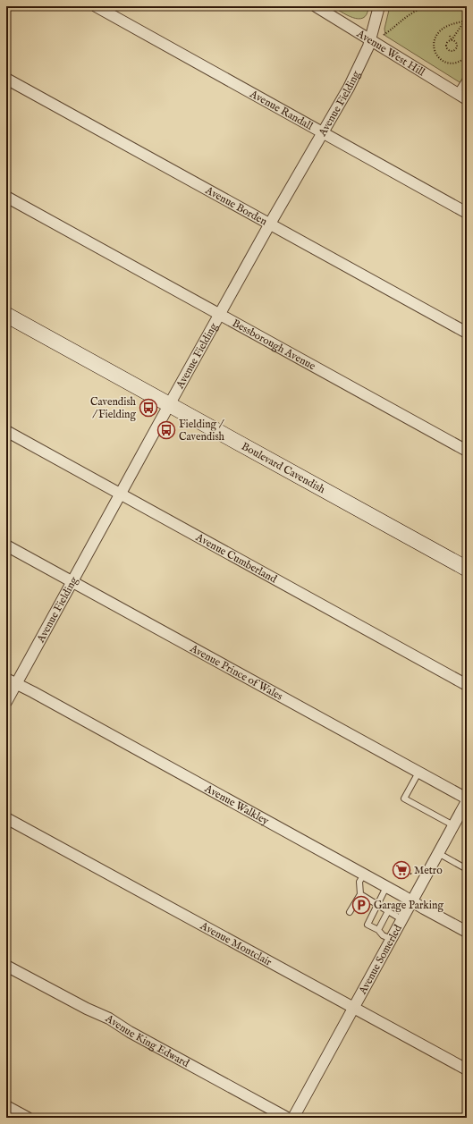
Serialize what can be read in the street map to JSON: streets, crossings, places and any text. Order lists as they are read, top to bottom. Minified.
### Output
{"streets":{"main road":["Boulevard Cavendish"],"street":["Avenue West Hill","Avenue Fielding","Avenue Randall","Avenue Borden","Bessborough Avenue","Avenue Cumberland","Avenue Prince of Wales","Avenue Walkley","Avenue Montclair","Avenue Somerled","Avenue King Edward"]},"crossings":[["Avenue West Hill","Avenue Fielding"],["Avenue Fielding","Avenue Randall"],["Avenue Fielding","Avenue Borden"],["Avenue Fielding","Bessborough Avenue"],["Avenue Fielding","Boulevard Cavendish"],["Avenue Fielding","Avenue Cumberland"],["Avenue Fielding","Avenue Prince of Wales"],["Avenue Fielding","Avenue Walkley"],["Avenue Prince of Wales","Avenue Somerled"],["Avenue Walkley","Avenue Somerled"],["Avenue Montclair","Avenue Somerled"]],"places":{"bus stop":["Cavendish / Fielding","Fielding / Cavendish"],"supermarket":["Metro"],"parking":["Garage Parking"]}}
